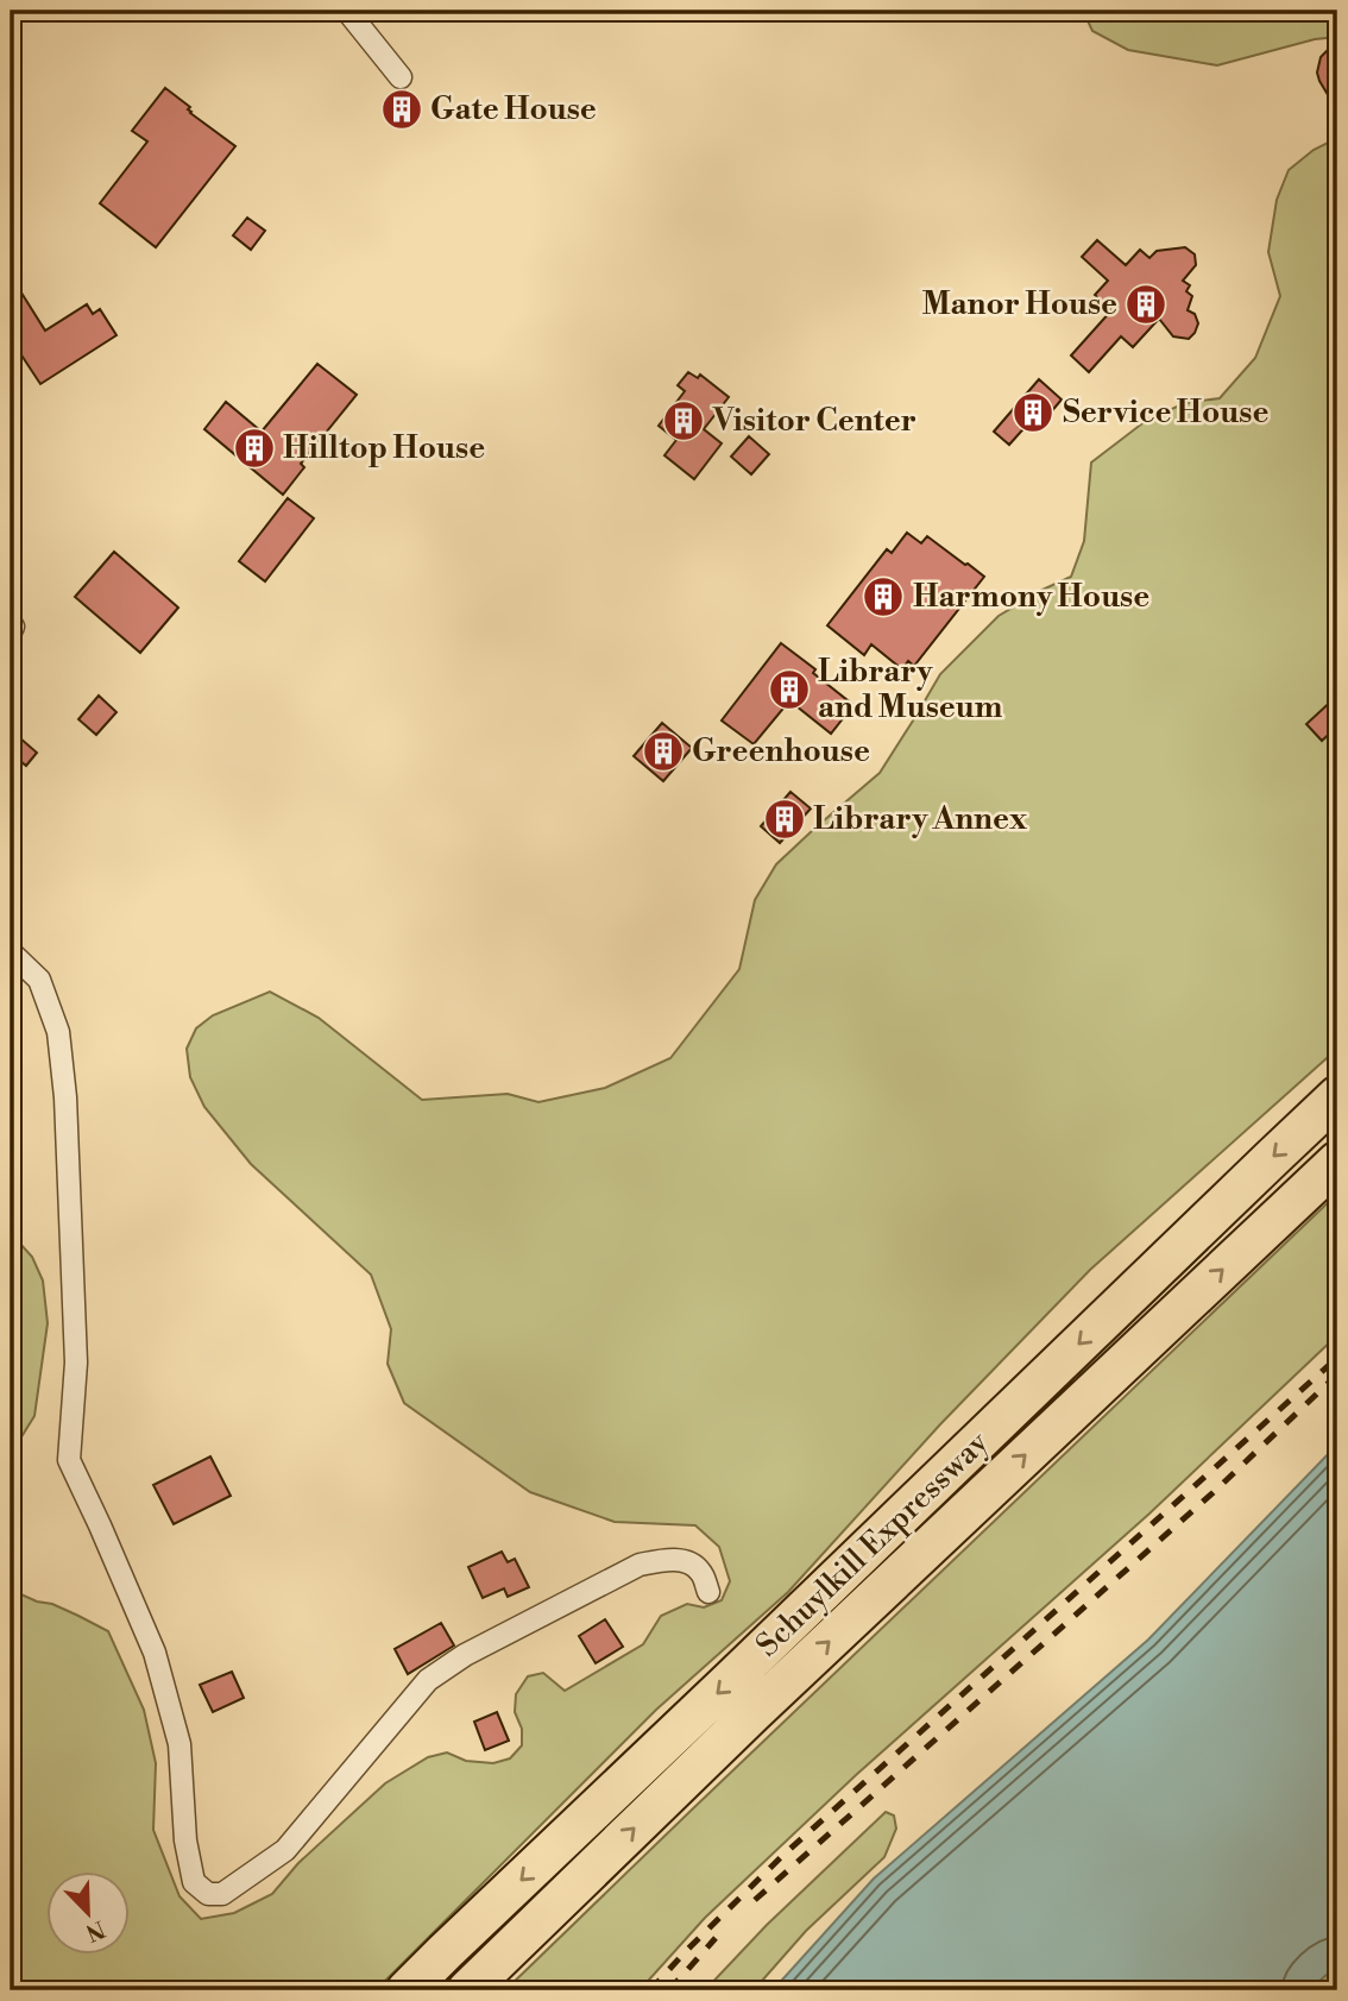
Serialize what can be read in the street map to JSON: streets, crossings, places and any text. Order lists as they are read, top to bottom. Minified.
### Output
{"streets":{"highway":["Schuylkill Expressway"]},"places":{"building":["Gate House","Manor House","Service House","Visitor Center","Hilltop House","Harmony House","Library and Museum","Greenhouse","Library Annex"]},"north":"bottom right"}
